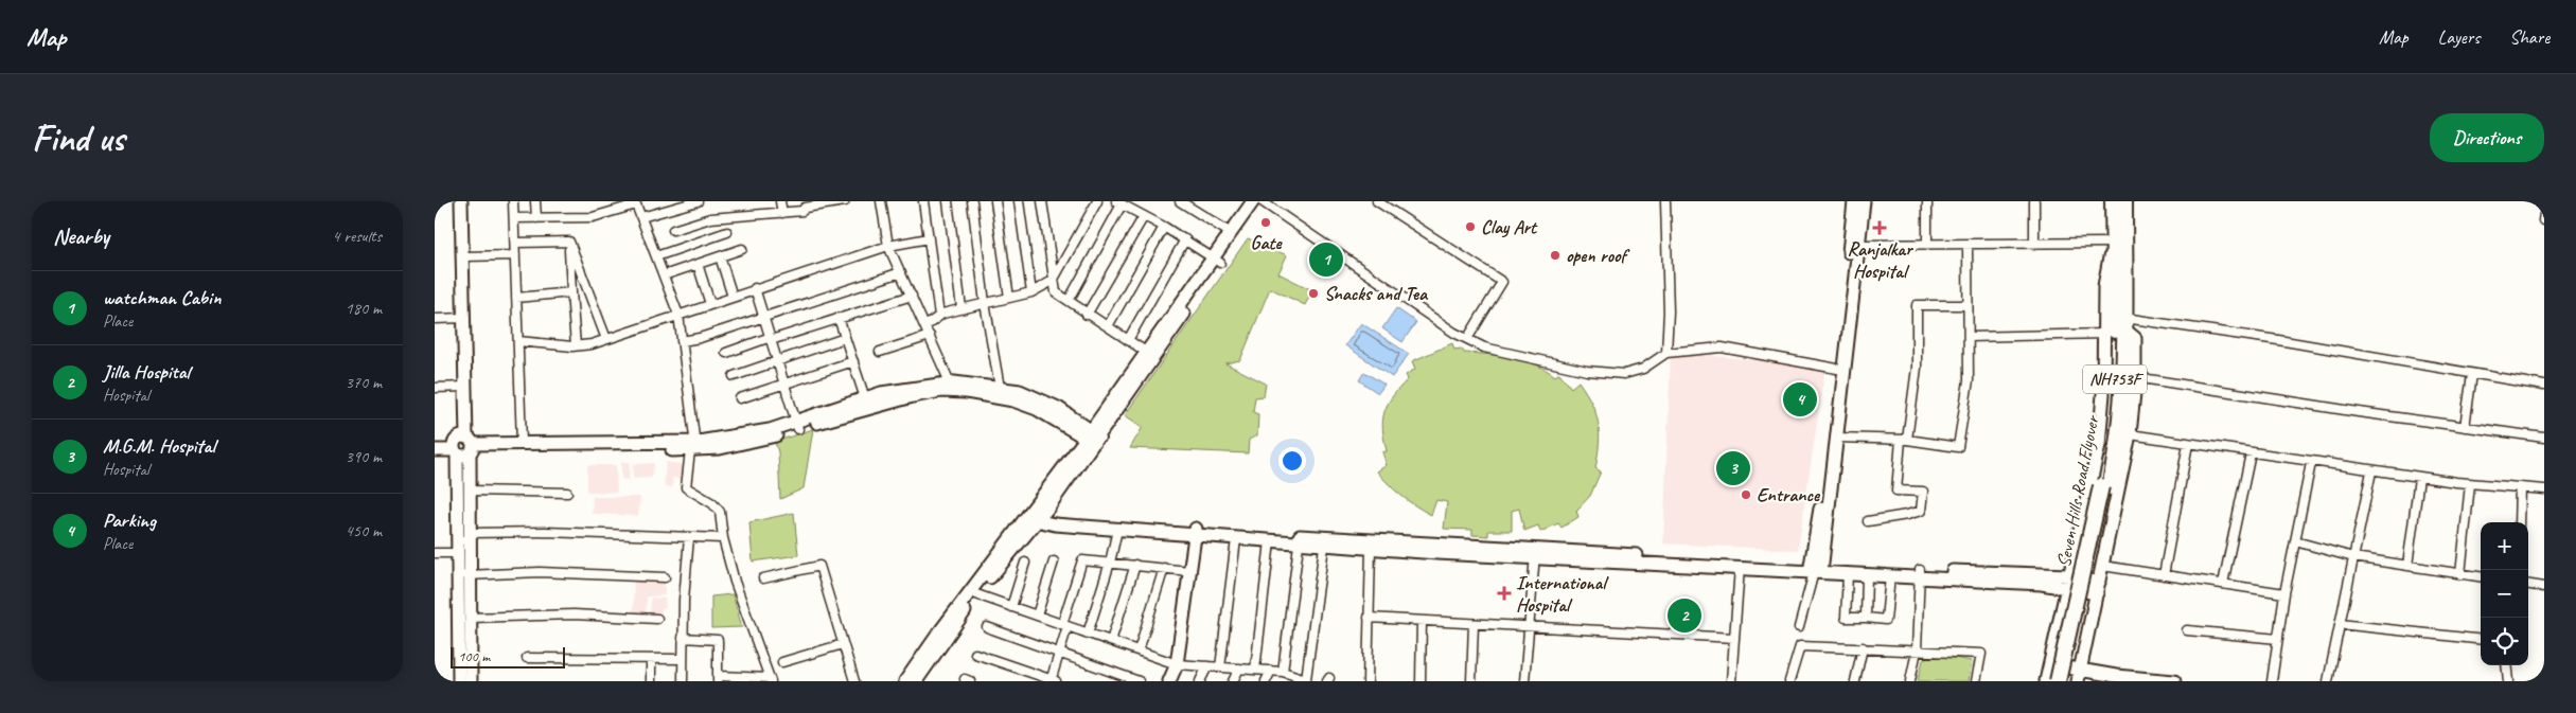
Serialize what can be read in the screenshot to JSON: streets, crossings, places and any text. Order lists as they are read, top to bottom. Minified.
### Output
{"streets":{"highway":["NH753F","Seven Hills Road Flyover"]},"crossings":[["NH753F","Seven Hills Road Flyover"]],"places":{"other":["Gate","Clay Art","open roof","Snacks and Tea","Entrance"],"health":["Ranjalkar Hospital","International Hospital"]},"scale_bar":"100 m","page":{"header":"Map","nav":["Map","Layers","Share"],"buttons":"Directions","title":"Find us","heading":["Nearby","4 results"],"pins":["1","4","3","2"],"list":[{"mark":"1","name":"watchman Cabin","note":"Place","value":"180 m"},{"mark":"2","name":"Jilla Hospital","note":"Hospital","value":"370 m"},{"mark":"3","name":"M.G.M. Hospital","note":"Hospital","value":"390 m"},{"mark":"4","name":"Parking","note":"Place","value":"450 m"}],"map_buttons":["+","−"],"scale":"100 m"}}
